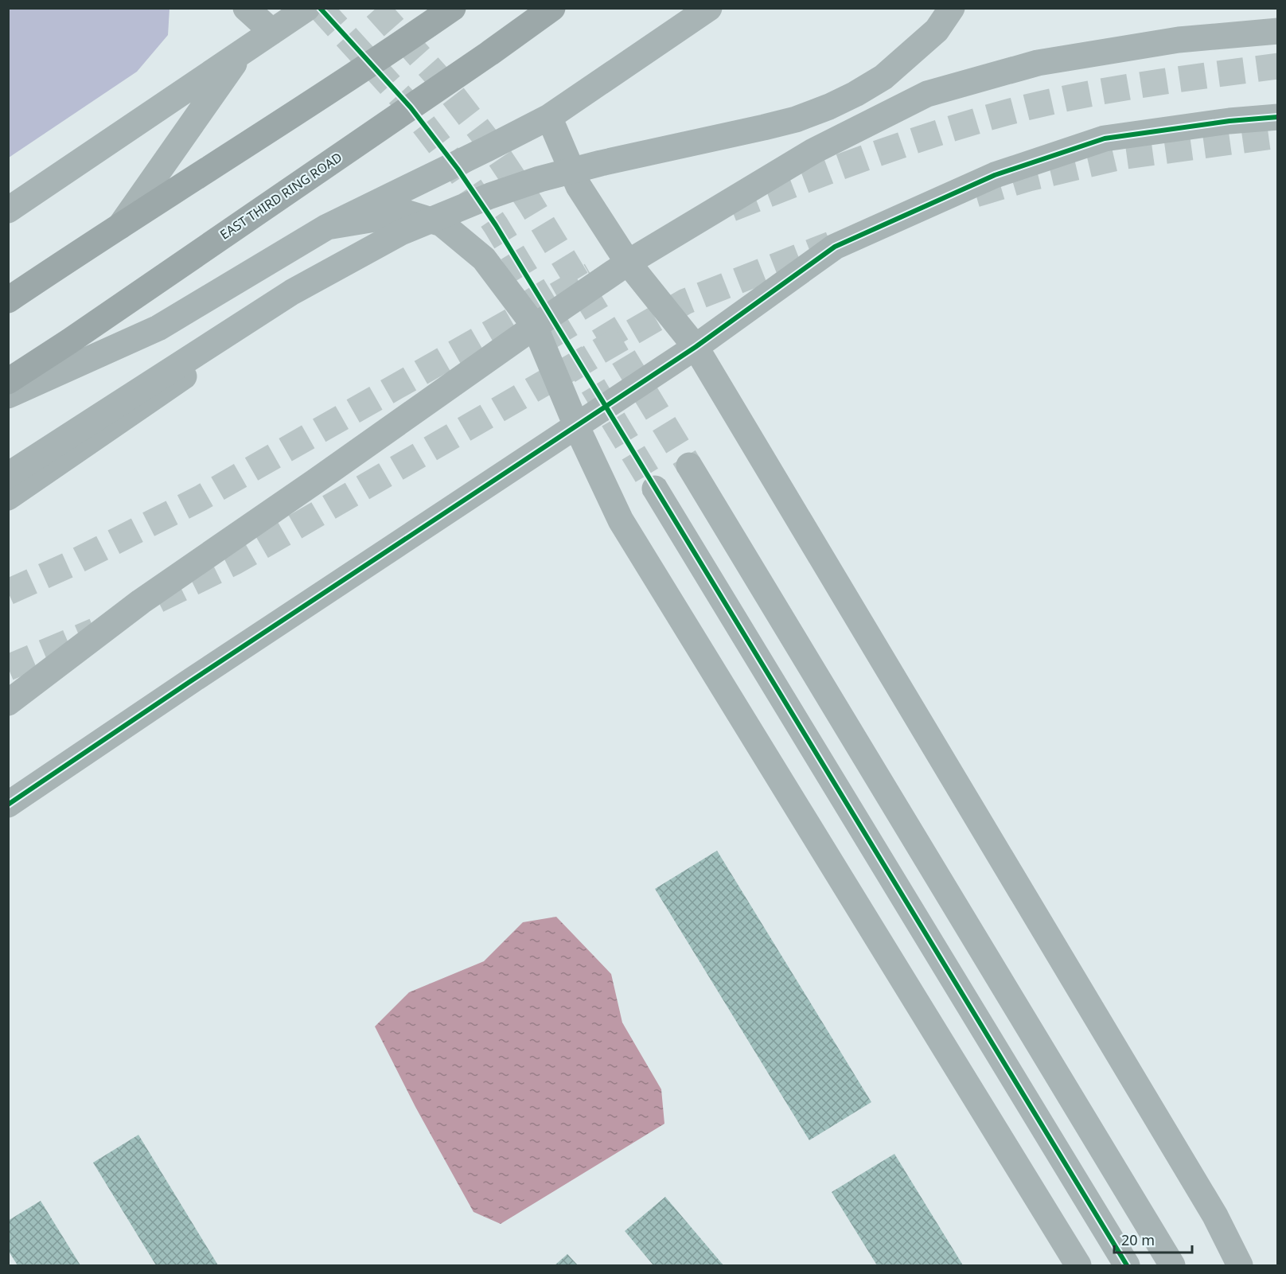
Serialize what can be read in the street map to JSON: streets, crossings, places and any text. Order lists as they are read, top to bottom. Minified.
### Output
{"streets":{"main road":["EAST THIRD RING ROAD"]},"scale_bar":"20 m"}
